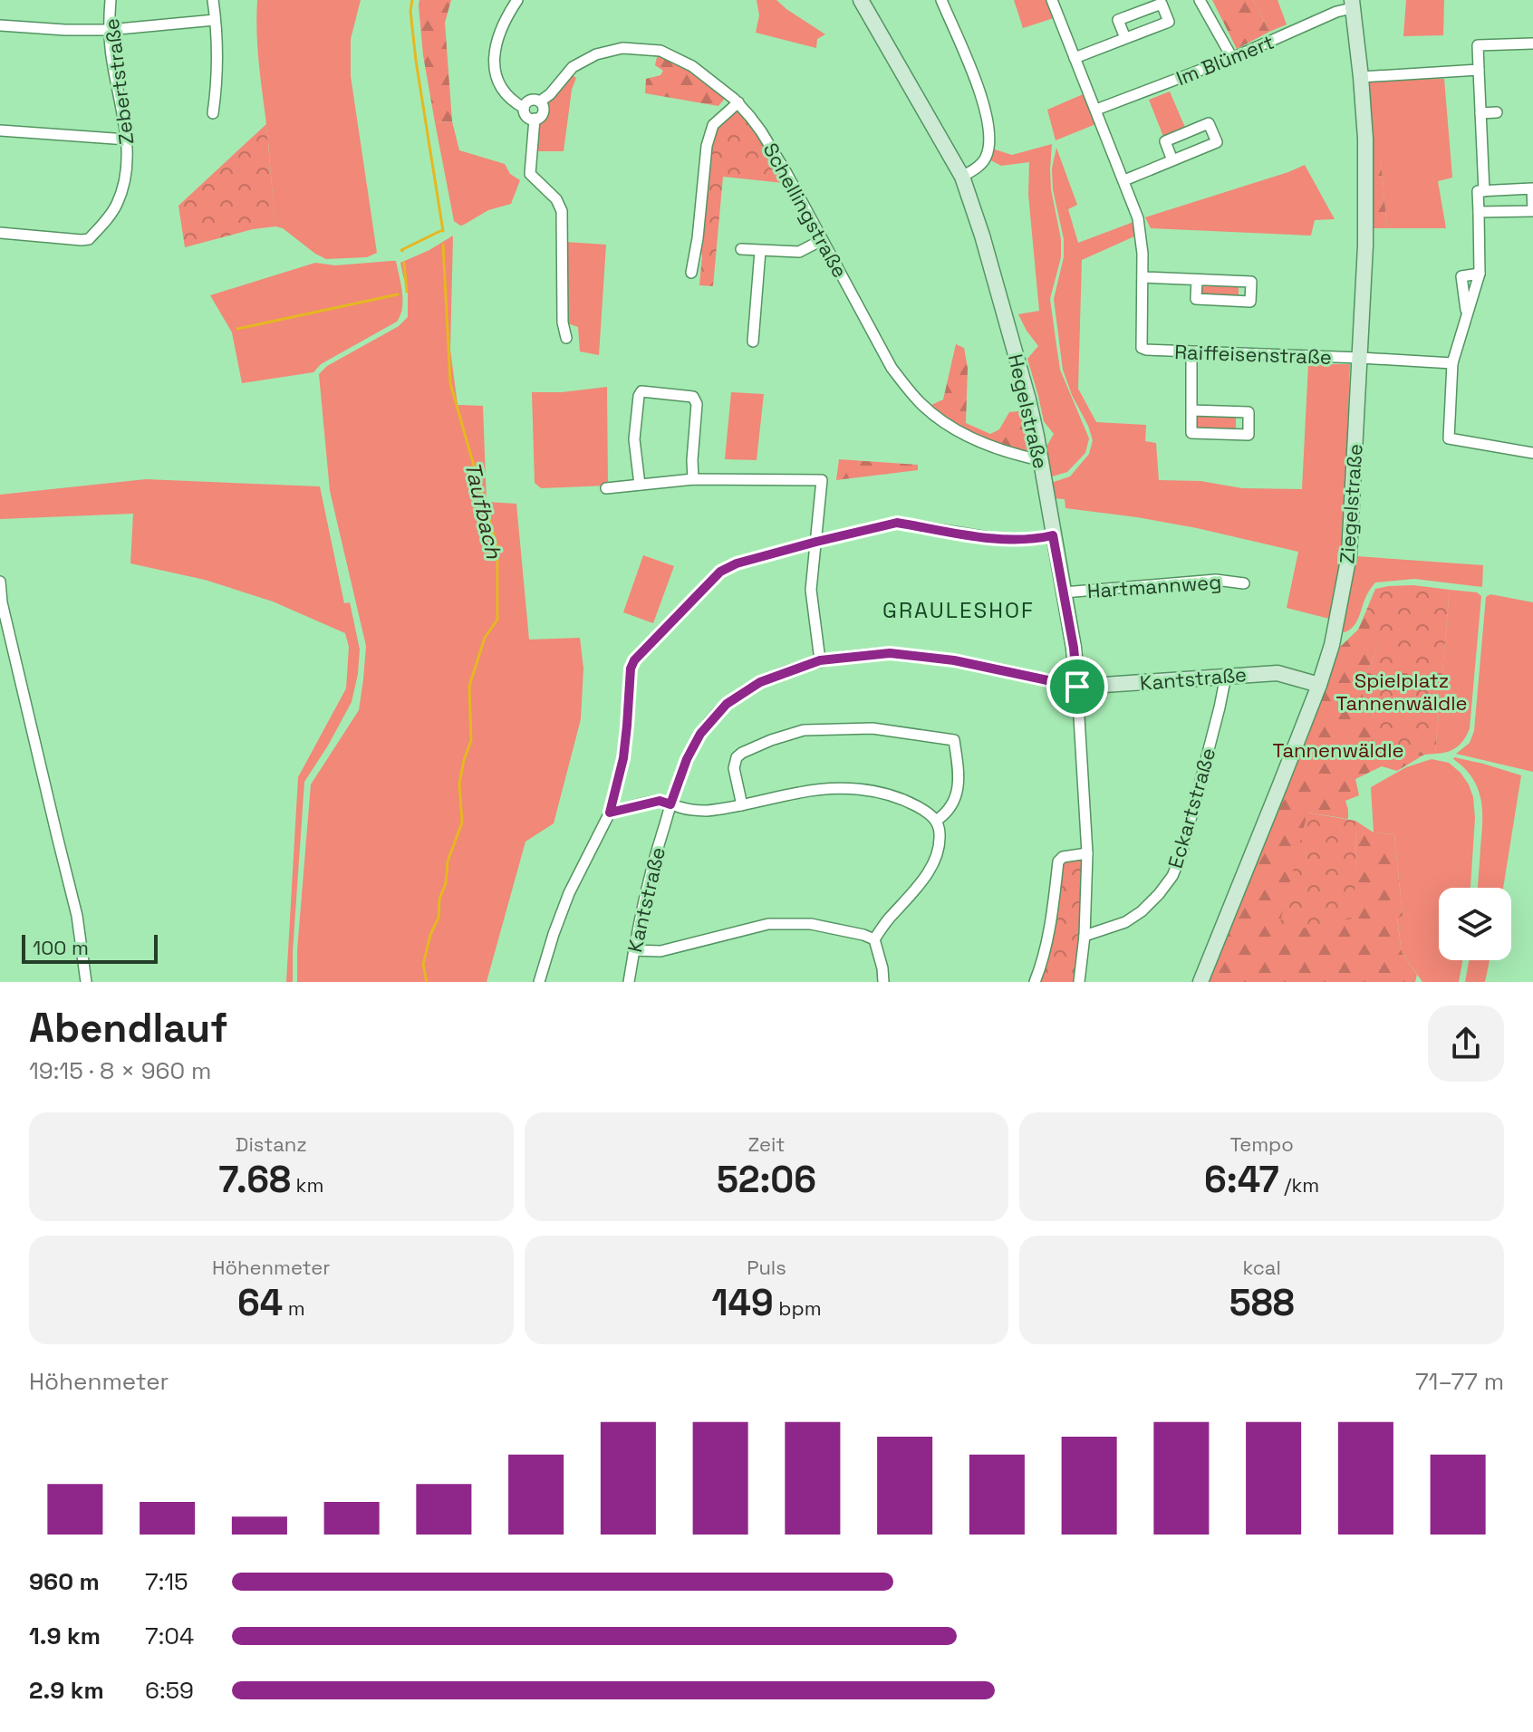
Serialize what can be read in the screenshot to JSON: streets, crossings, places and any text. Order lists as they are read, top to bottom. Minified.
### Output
{"streets":{"main road":["Hegelstraße","Ziegelstraße","Kantstraße"],"street":["Im Blümert","Zebertstraße","Schellingstraße","Raiffeisenstraße","Hartmannweg","Eckartstraße"]},"crossings":[["Im Blümert","Ziegelstraße"],["Schellingstraße","Hegelstraße"],["Raiffeisenstraße","Ziegelstraße"],["Hegelstraße","Hartmannweg"],["Hegelstraße","Kantstraße"],["Hegelstraße","Eckartstraße"],["Ziegelstraße","Kantstraße"],["Kantstraße","Eckartstraße"]],"districts":["GRAULESHOF"],"water":["Taufbach"],"parks":["Spielplatz Tannenwäldle","Tannenwäldle"],"scale_bar":"100 m","page":{"scale":"100 m","heading":["Abendlauf","19:15 · 8 × 960 m"],"stats":[["Distanz","7.68 km"],["Zeit","52:06"],["Tempo","6:47 /km"],["Höhenmeter","64 m"],["Puls","149 bpm"],["kcal","588"]],"chart":["Höhenmeter","71–77 m"],"list":[{"name":"960 m","note":"7:15"},{"name":"1.9 km","note":"7:04"},{"name":"2.9 km","note":"6:59"}]}}
